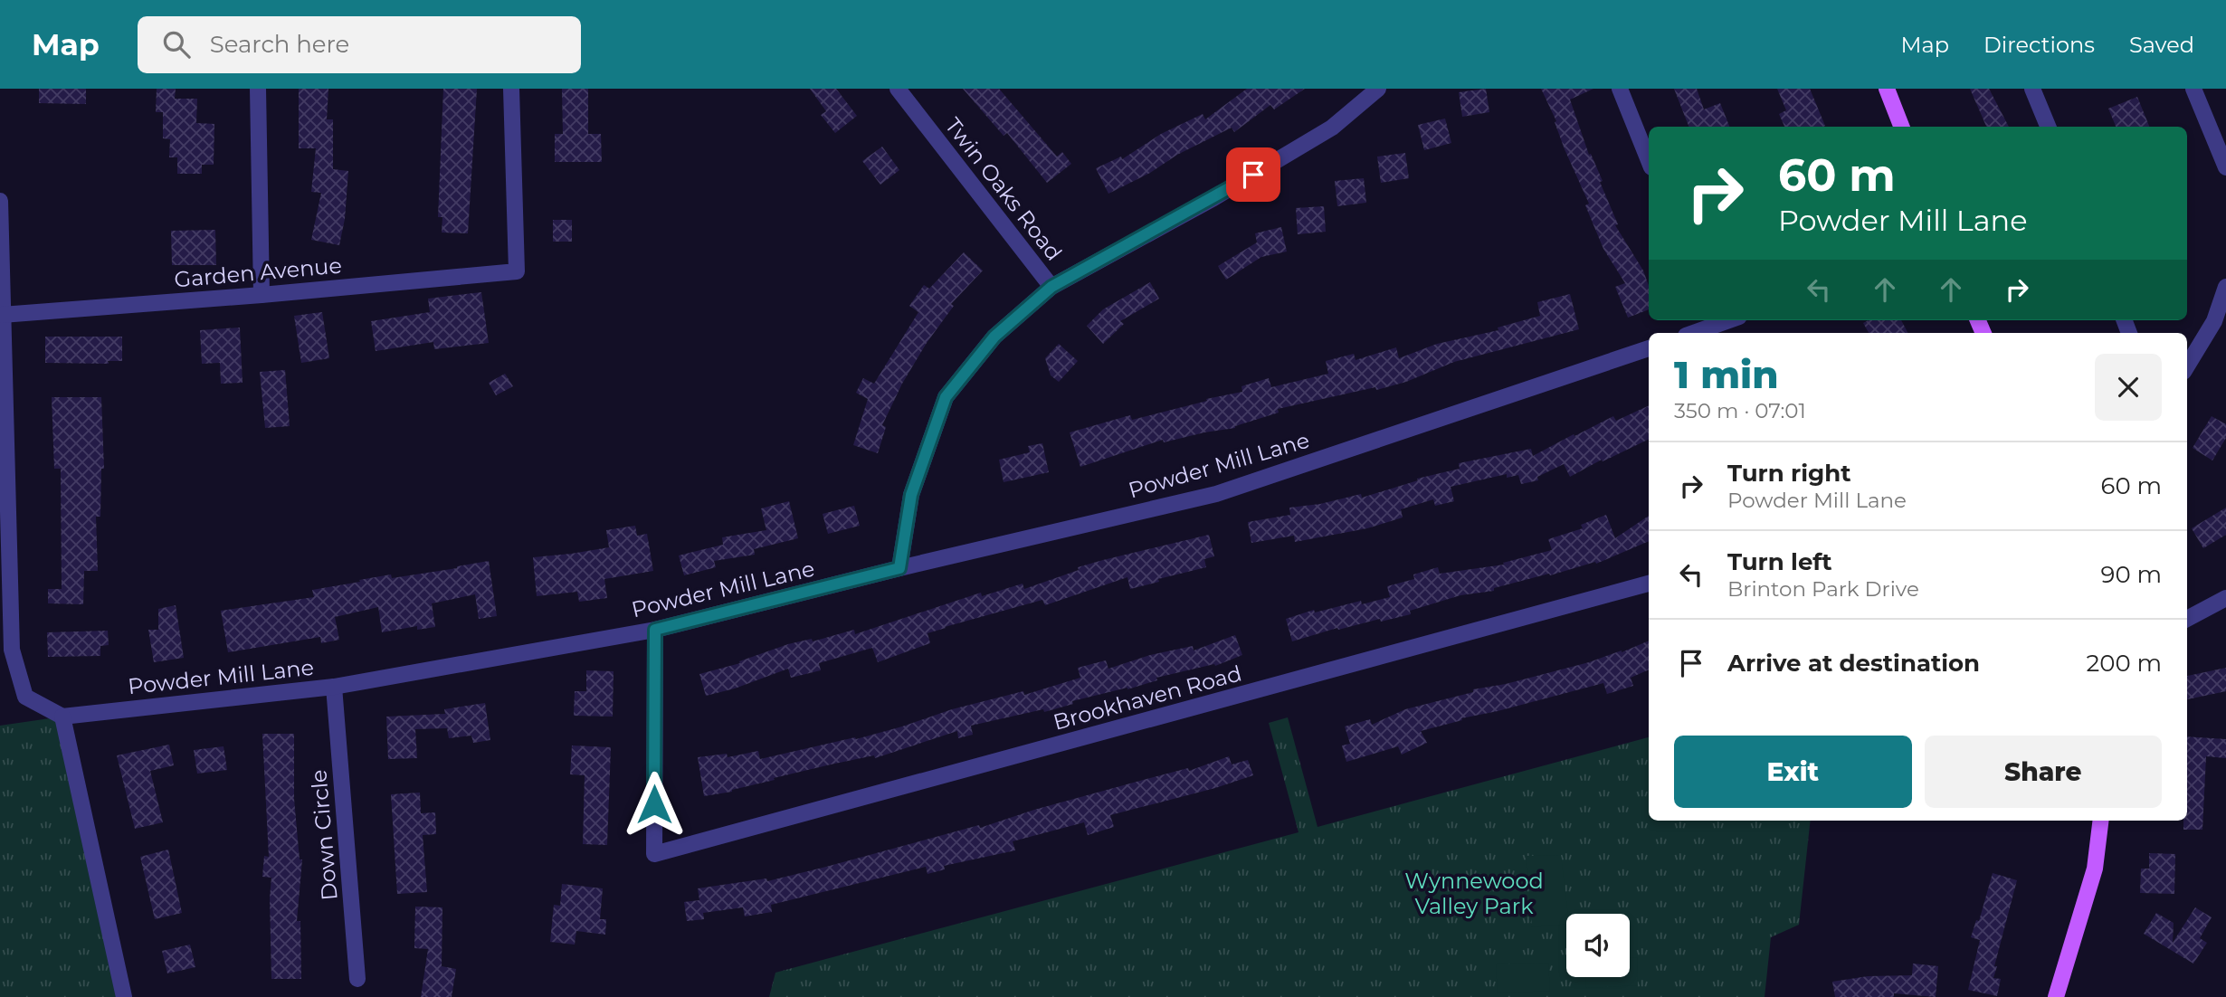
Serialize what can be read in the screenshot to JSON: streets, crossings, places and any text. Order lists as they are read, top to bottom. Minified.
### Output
{"streets":{"street":["Twin Oaks Road","Garden Avenue","Powder Mill Lane","Brookhaven Road","Down Circle"]},"crossings":[["Powder Mill Lane","Brookhaven Road"],["Powder Mill Lane","Down Circle"]],"parks":["Wynnewood Valley Park"],"page":{"header":"Map","search":"Search here","nav":["Map","Directions","Saved"],"turn":["60 m","Powder Mill Lane"],"heading":["1 min","350 m · 07:01"],"list":[{"name":"Turn right","note":"Powder Mill Lane","value":"60 m"},{"name":"Turn left","note":"Brinton Park Drive","value":"90 m"},{"name":"Arrive at destination","value":"200 m"}],"buttons":["Exit","Share"]}}
